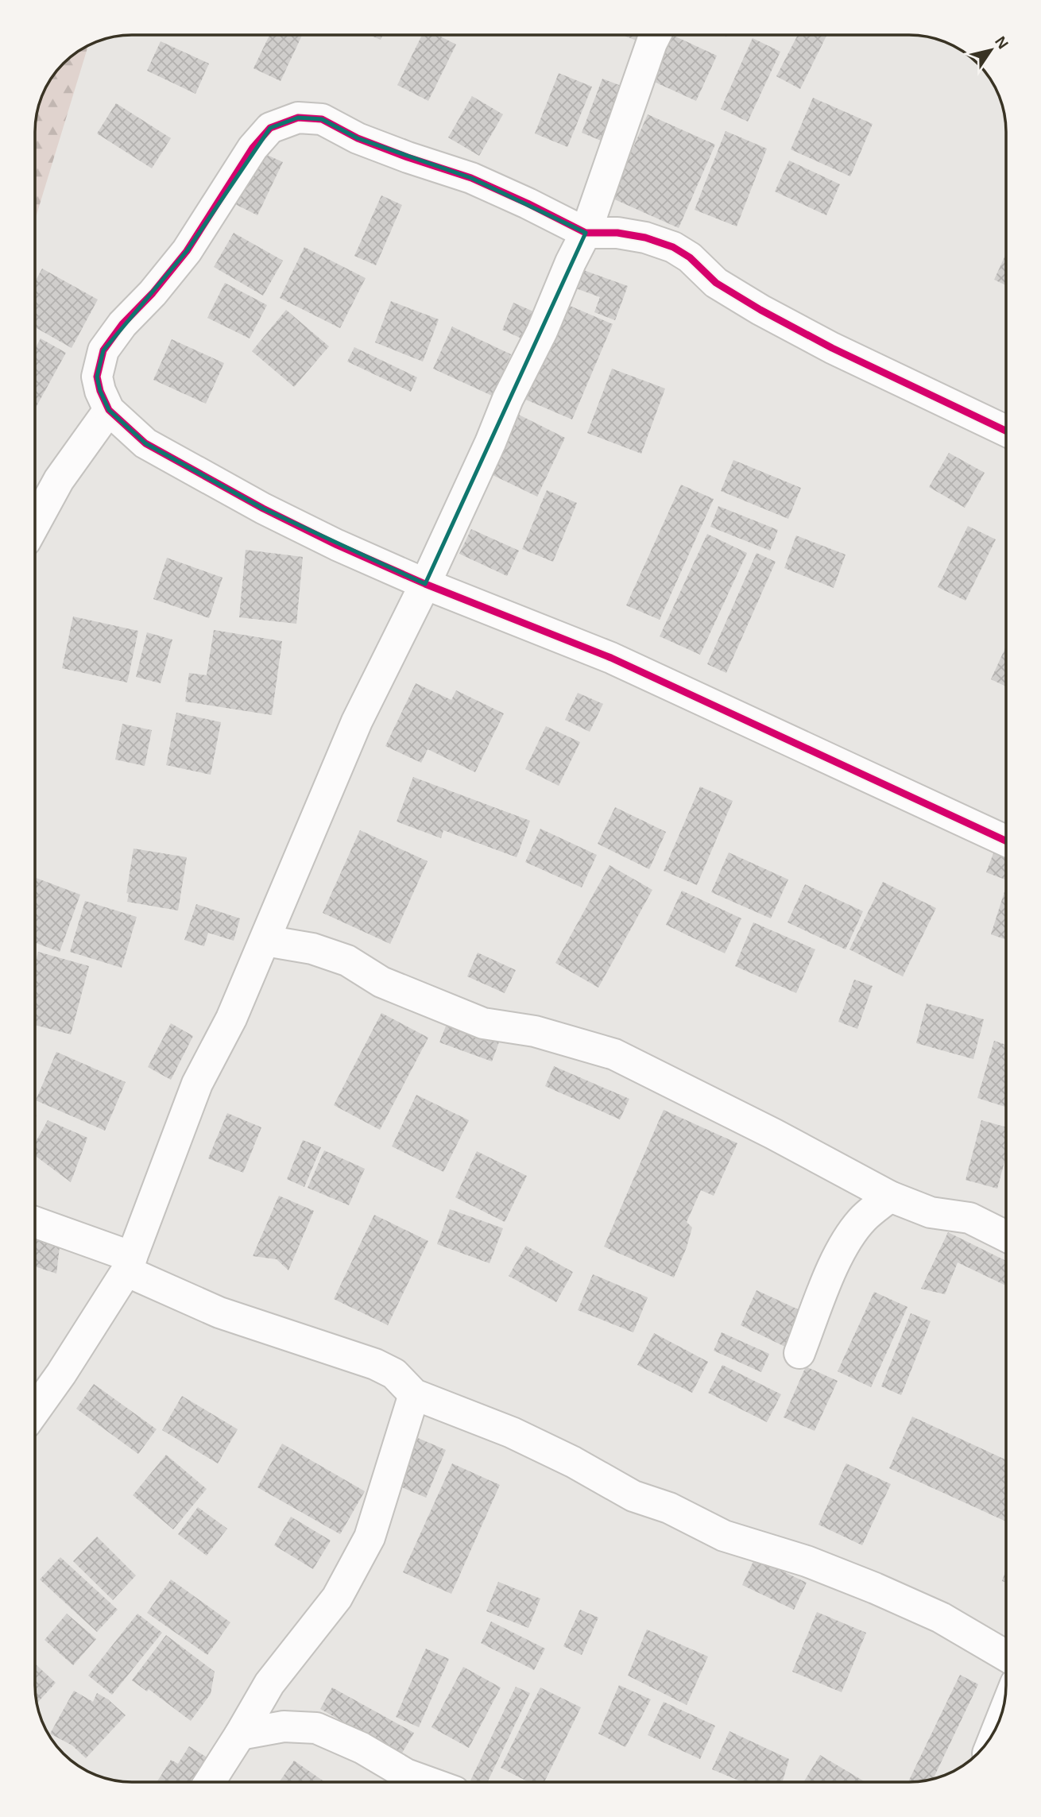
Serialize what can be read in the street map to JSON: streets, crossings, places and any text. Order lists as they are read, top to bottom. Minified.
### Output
{"north":"top right"}
